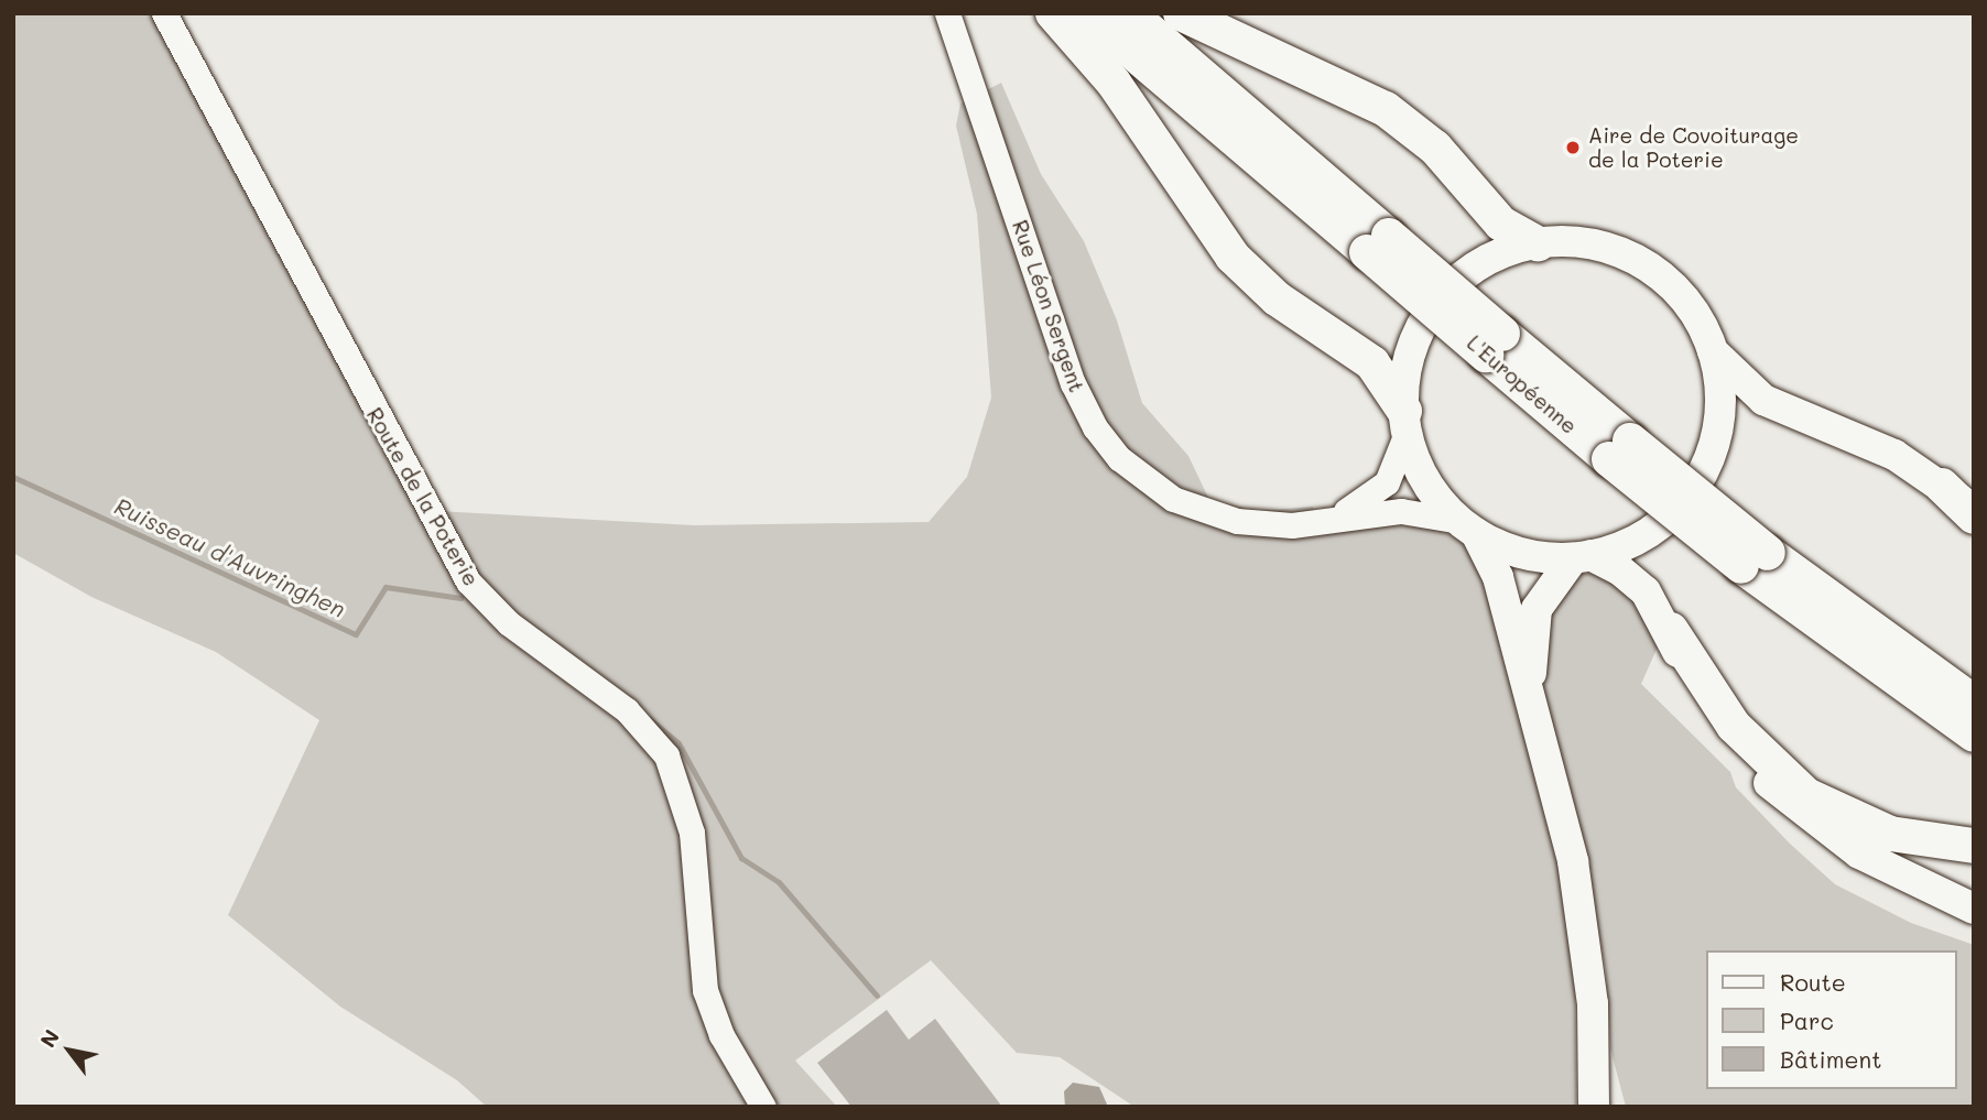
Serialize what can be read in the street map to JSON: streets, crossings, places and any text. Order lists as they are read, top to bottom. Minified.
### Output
{"streets":{"highway":["L'Européenne"],"street":["Rue Léon Sergent","Route de la Poterie"]},"water":["Ruisseau d'Auvringhen"],"places":["Aire de Covoiturage de la Poterie"],"legend":["Route","Parc","Bâtiment"],"north":"top left"}
